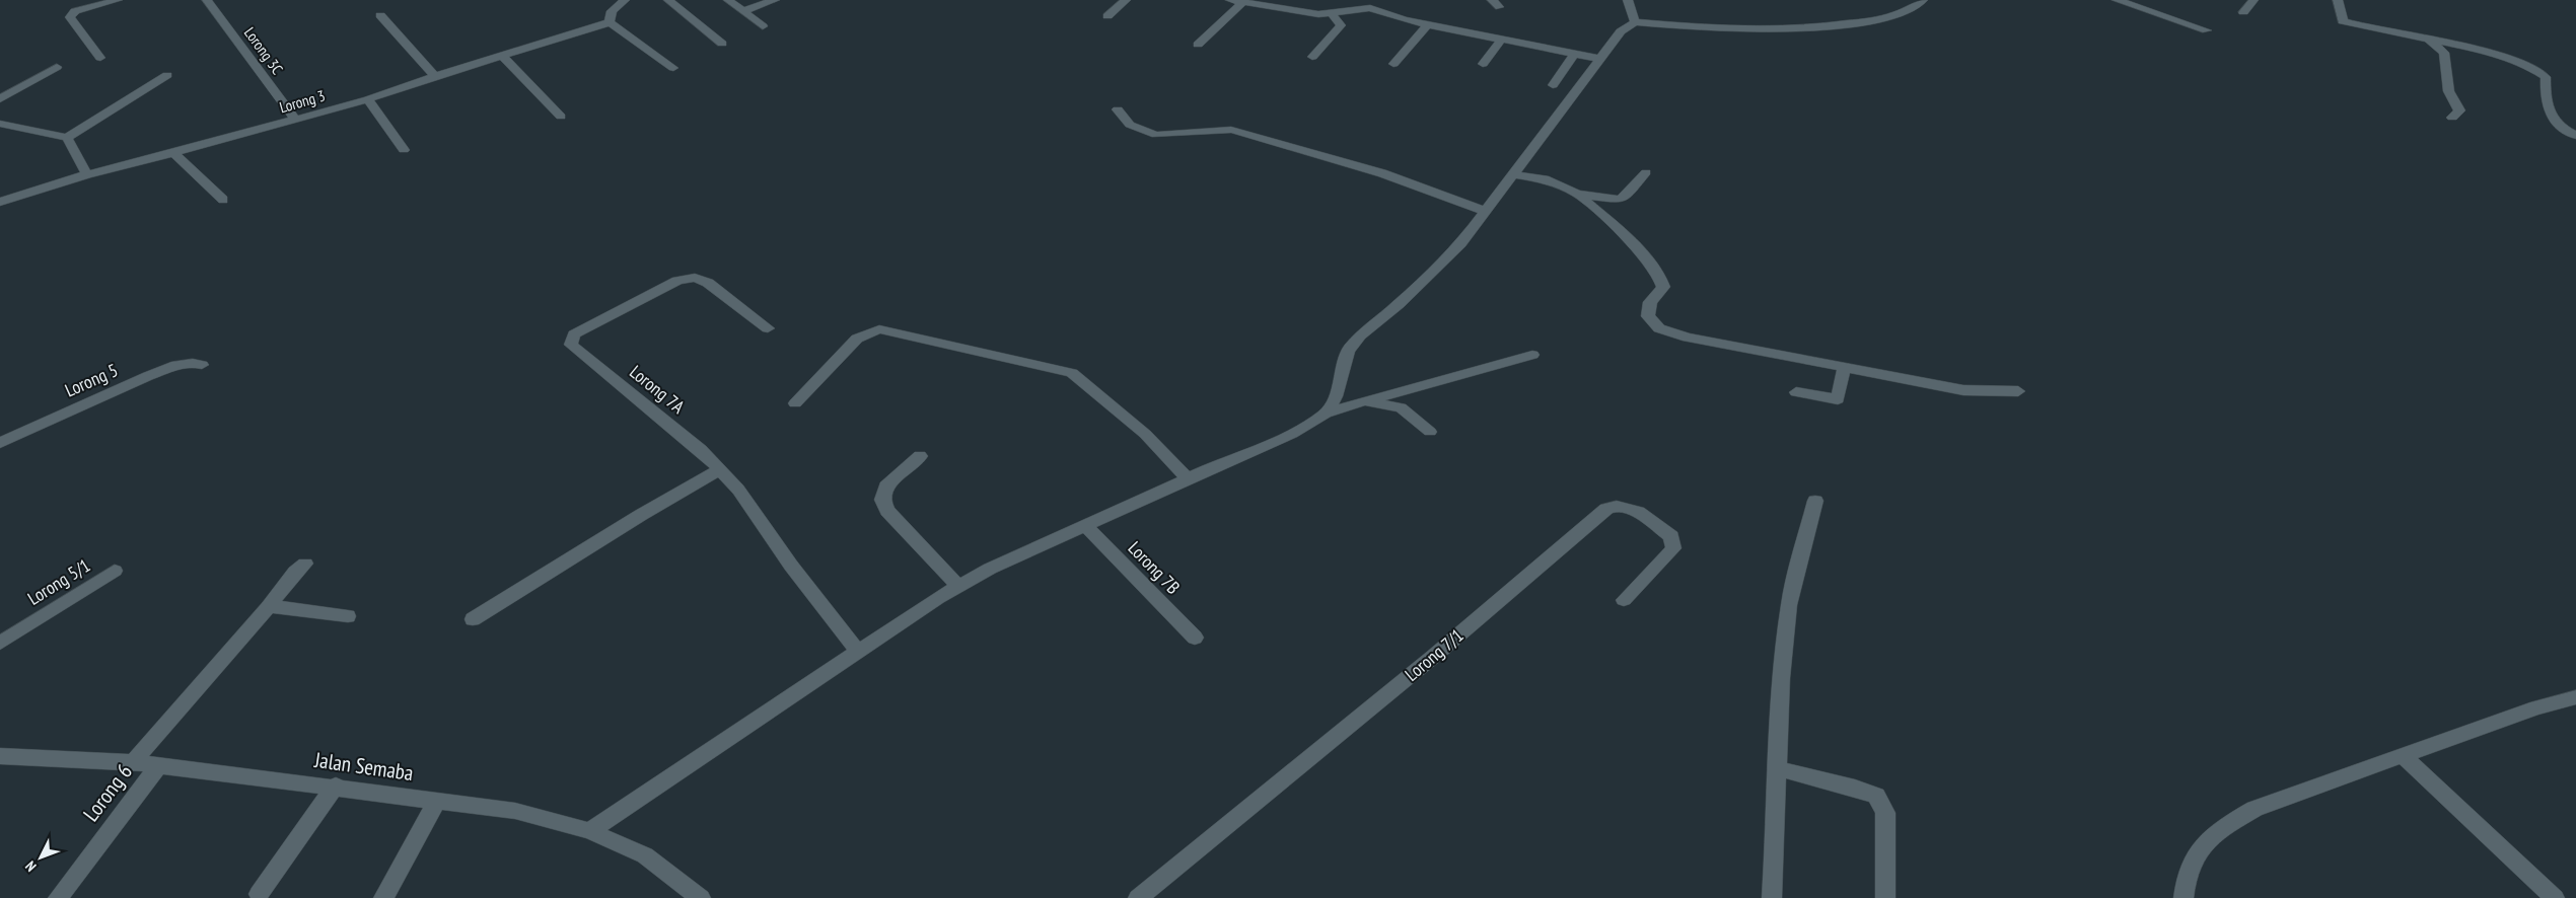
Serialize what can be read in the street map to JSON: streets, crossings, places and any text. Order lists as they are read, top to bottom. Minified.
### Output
{"streets":{"street":["Lorong 3C","Lorong 3","Lorong 5","Lorong 7A","Lorong 7B","Lorong 5/1","Lorong 7/1","Jalan Semaba","Lorong 6"]},"crossings":[["Lorong 3C","Lorong 3"],["Jalan Semaba","Lorong 6"]],"north":"bottom left"}
